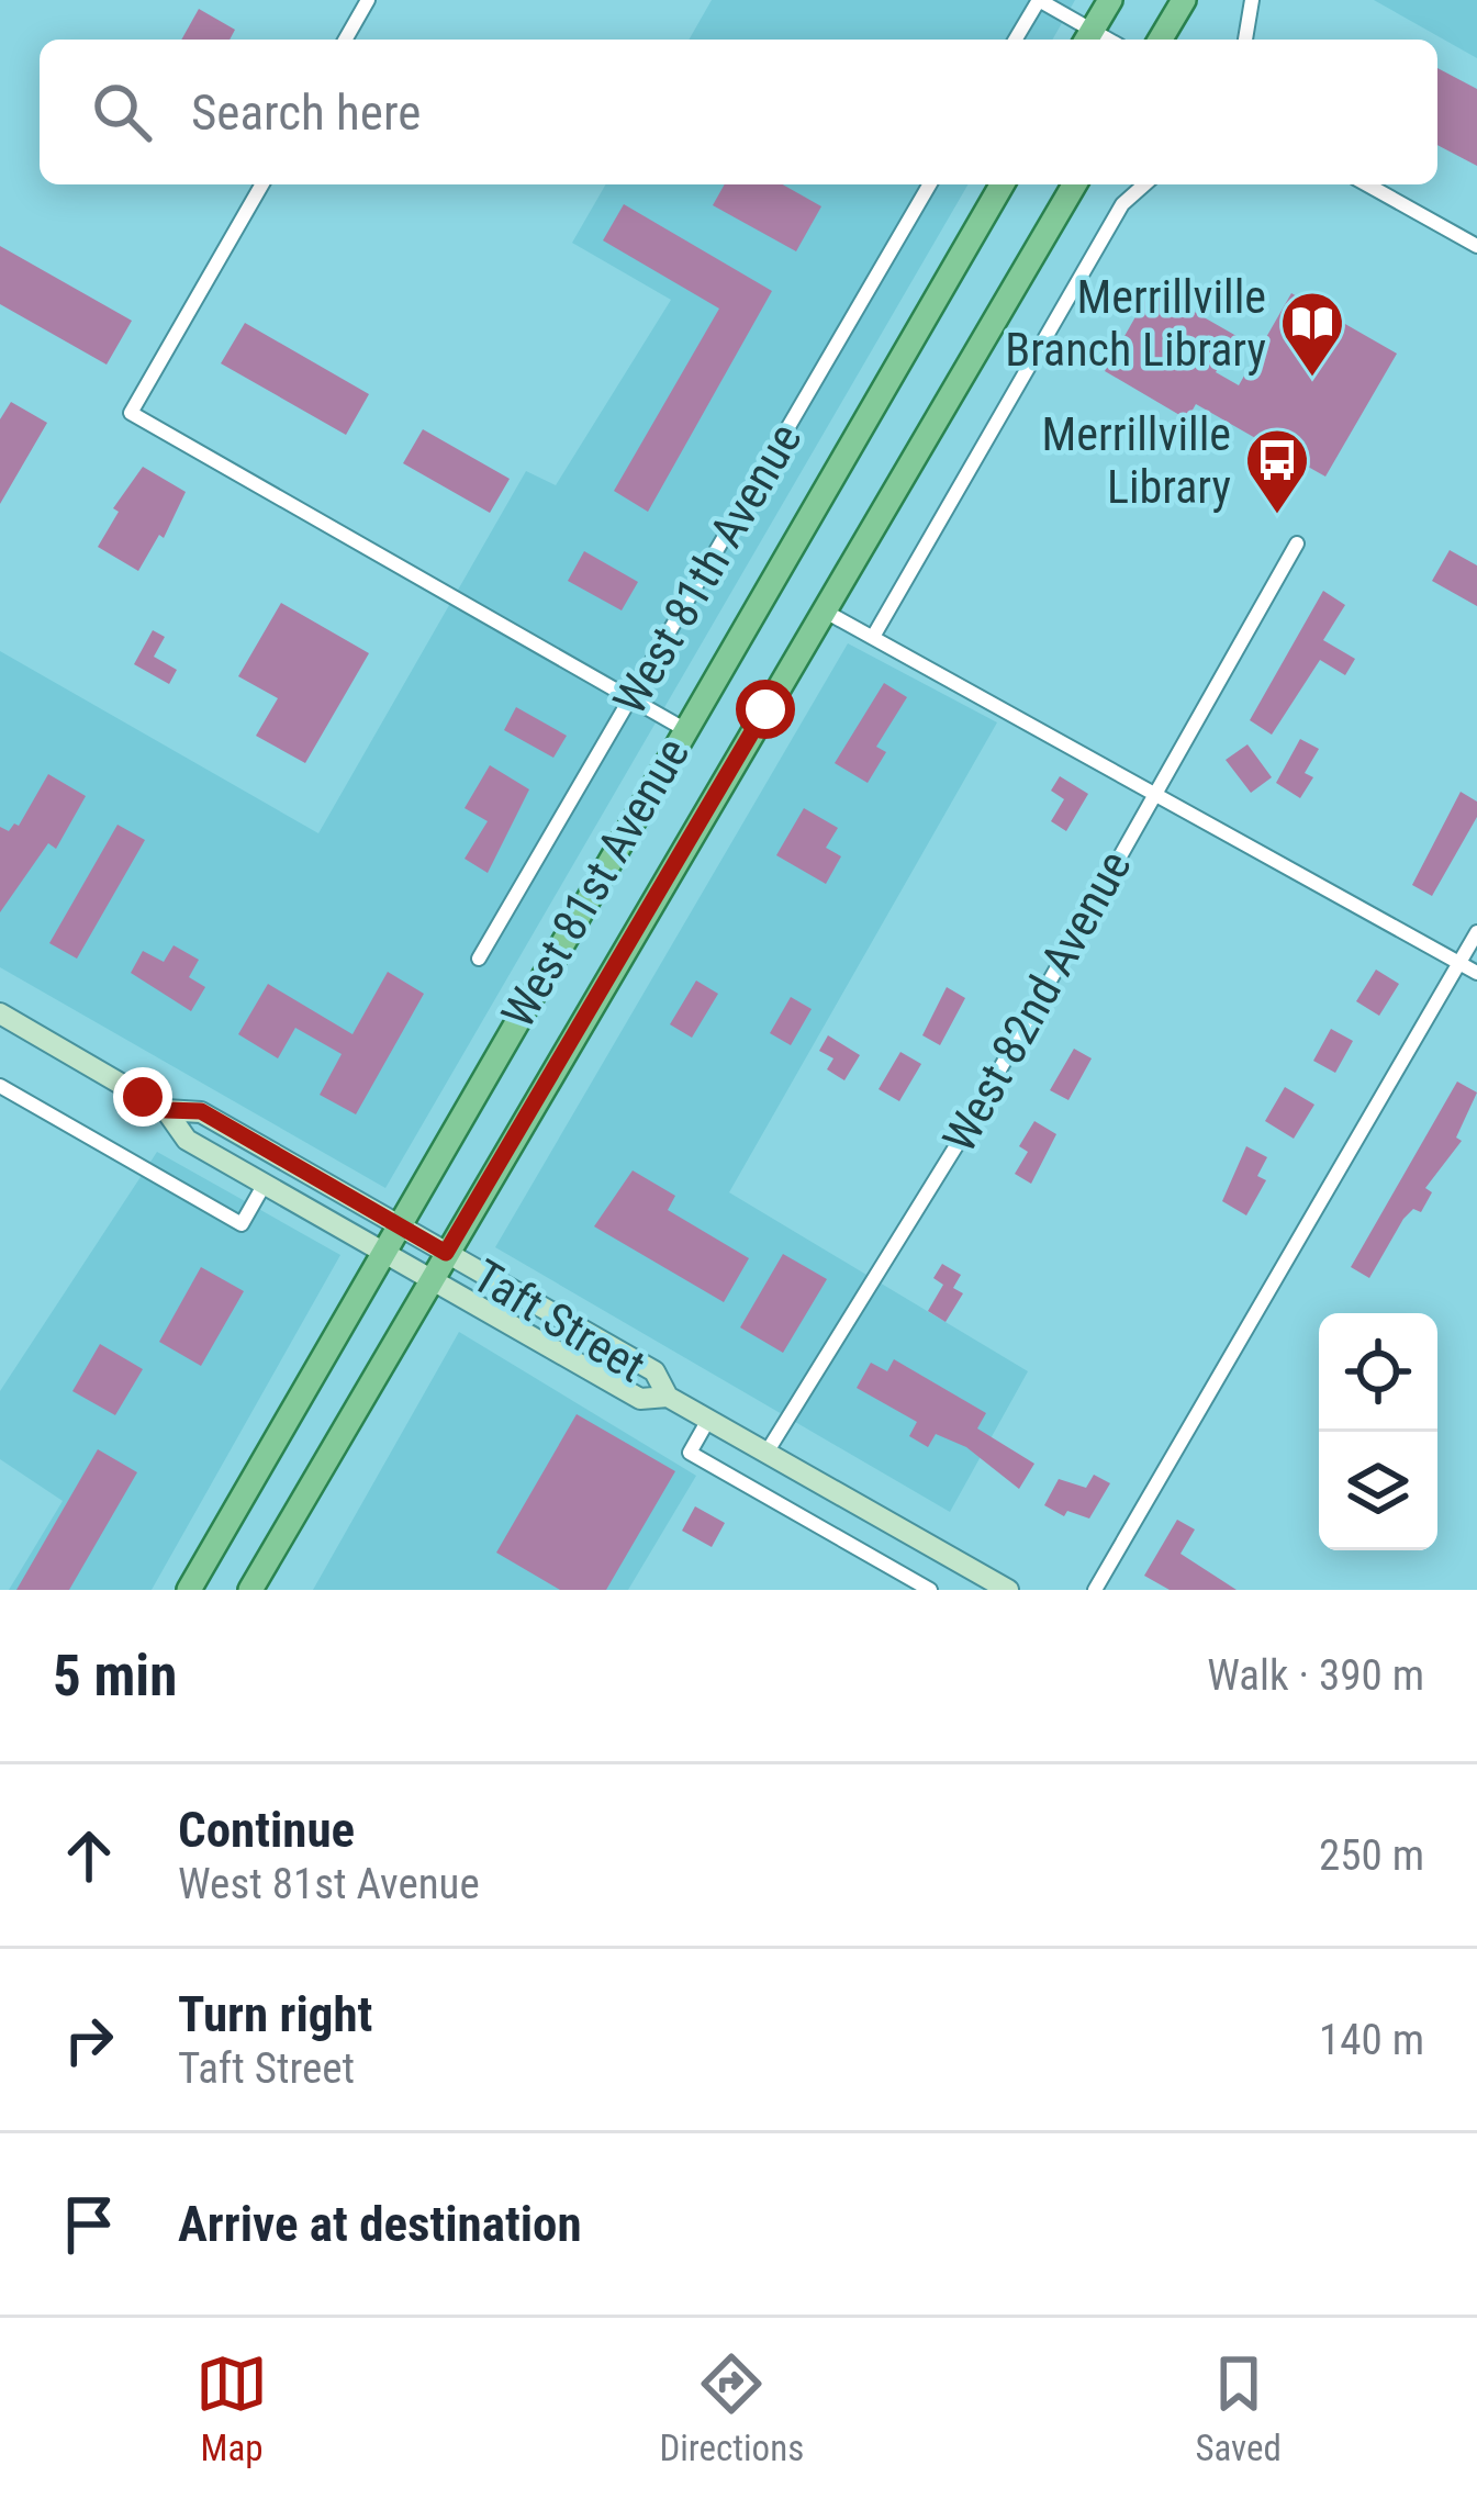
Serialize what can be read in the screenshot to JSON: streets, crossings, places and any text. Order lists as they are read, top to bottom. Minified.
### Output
{"streets":{"main road":["West 81st Avenue","Taft Street"],"street":["West 81th Avenue","West 82nd Avenue"]},"crossings":[["West 81st Avenue","Taft Street"],["West 82nd Avenue","Taft Street"]],"places":{"library":["Merrillville Branch Library"],"bus stop":["Merrillville Library"]},"page":{"search":"Search here","heading":["5 min","Walk · 390 m"],"list":[["Continue","West 81st Avenue","250 m"],["Turn right","Taft Street","140 m"],"Arrive at destination"],"nav":["Map","Directions","Saved"]}}
